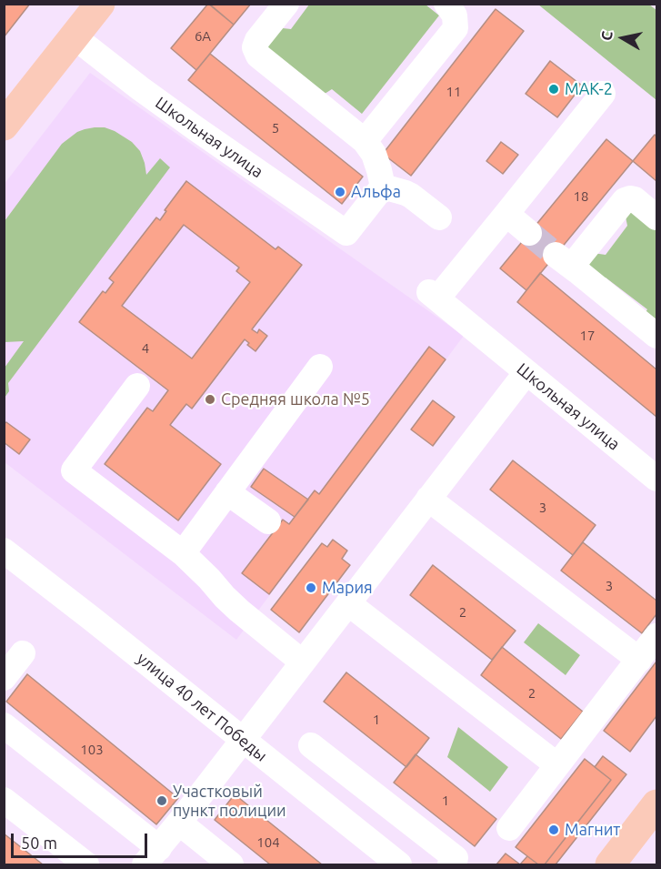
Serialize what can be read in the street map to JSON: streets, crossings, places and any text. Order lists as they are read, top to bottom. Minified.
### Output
{"streets":{"street":["Школьная улица","улица 40 лет Победы"]},"places":["МАК-2","Альфа","Средняя школа №5","Мария","Участковый пункт полиции","Магнит"],"house_numbers":["6А","11","5","18","17","4","3","3","2","2","1","103","1","104"],"scale_bar":"50 m","north":"left"}
